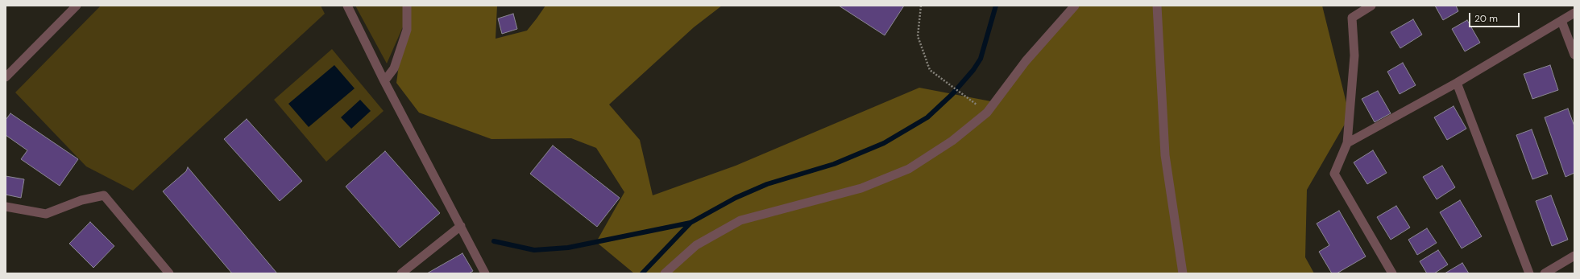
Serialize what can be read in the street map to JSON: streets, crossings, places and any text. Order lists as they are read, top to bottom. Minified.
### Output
{"scale_bar":"20 m"}
